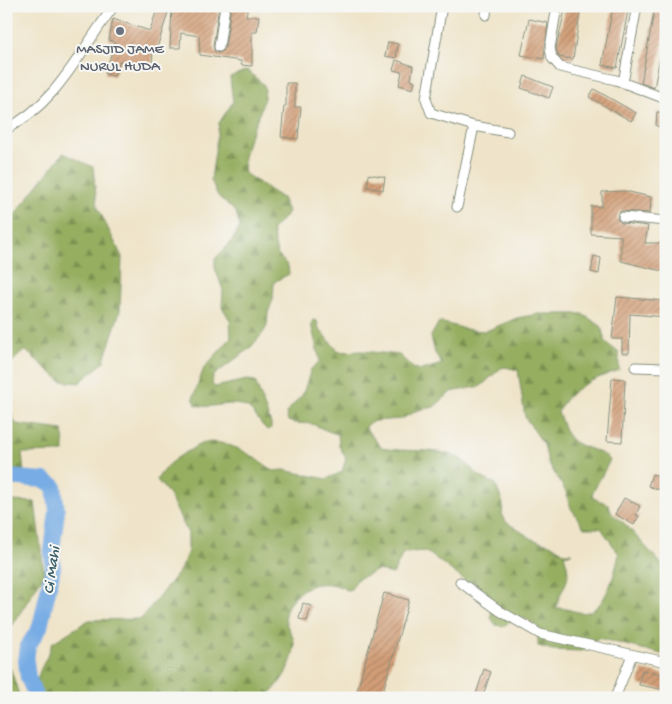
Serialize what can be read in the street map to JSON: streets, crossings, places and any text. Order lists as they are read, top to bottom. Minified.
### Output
{"water":["Ci Mahi"],"places":["MASJID JAME NURUL HUDA"]}
